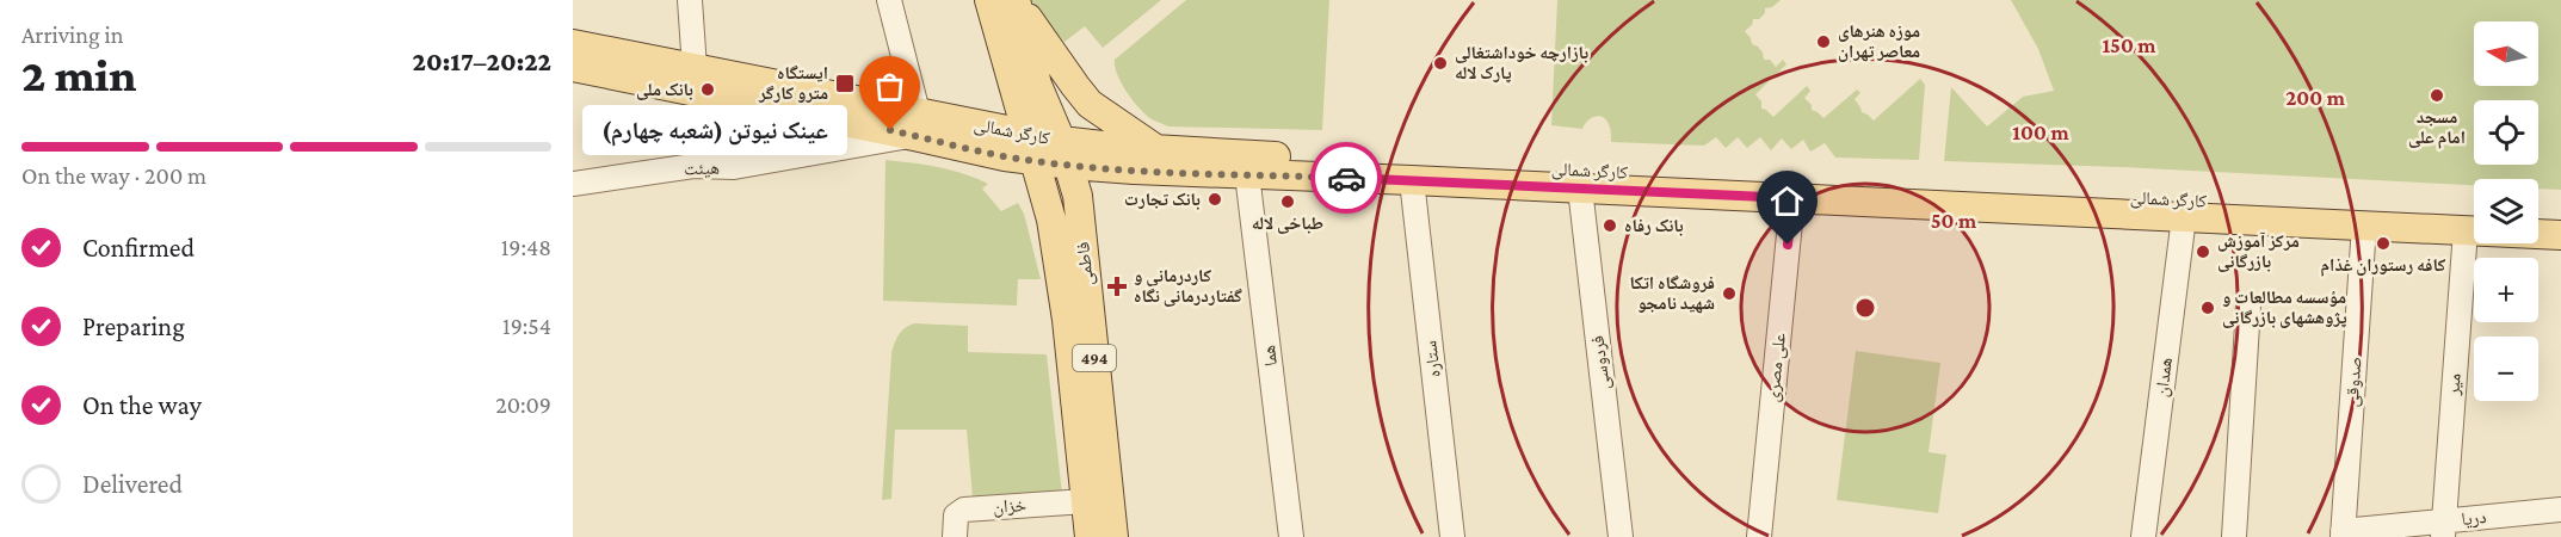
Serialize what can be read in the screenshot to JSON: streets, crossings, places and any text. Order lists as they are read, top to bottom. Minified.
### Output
{"streets":{"main road":["کارگر شمالی","فاطمی","494"],"street":["هیئت","هما","ستاره","فردوسی","علی مصری","همدان","صدوقی","میر","خزان","دریا"]},"crossings":[["کارگر شمالی","هیئت"],["کارگر شمالی","فاطمی"],["کارگر شمالی","هما"],["کارگر شمالی","ستاره"],["کارگر شمالی","فردوسی"],["کارگر شمالی","علی مصری"],["کارگر شمالی","همدان"],["کارگر شمالی","صدوقی"],["کارگر شمالی","میر"],["فاطمی","خزان"],["صدوقی","دریا"],["میر","دریا"]],"places":{"other":["موزه هنرهای معاصر تهران","بازارچه خوداشتغالی پارک لاله","بانک ملی","مسجد امام علی","عینک نیوتن (شعبه چهارم)","بانک تجارت","طباخی لاله","بانک رفاه","کافه رستوران غذام","مرکز آموزش بازرگانی","فروشگاه اتکا شهید نامجو","مؤسسه مطالعات و پژوهشهای بازرگانی"],"transit":["ایستگاه مترو کارگر"],"health":["کاردرمانی و گفتاردرمانی نگاه"]},"north":"left","page":{"heading":["2 min","Arriving in","20:17–20:22"],"map_buttons":["+","−"],"bubble":"عینک نیوتن (شعبه چهارم)","bar":"On the way · 200 m","list":[["Confirmed","19:48"],["Preparing","19:54"],["On the way","20:09"],"Delivered"]},"rings":["150 m","200 m","100 m","50 m"]}
